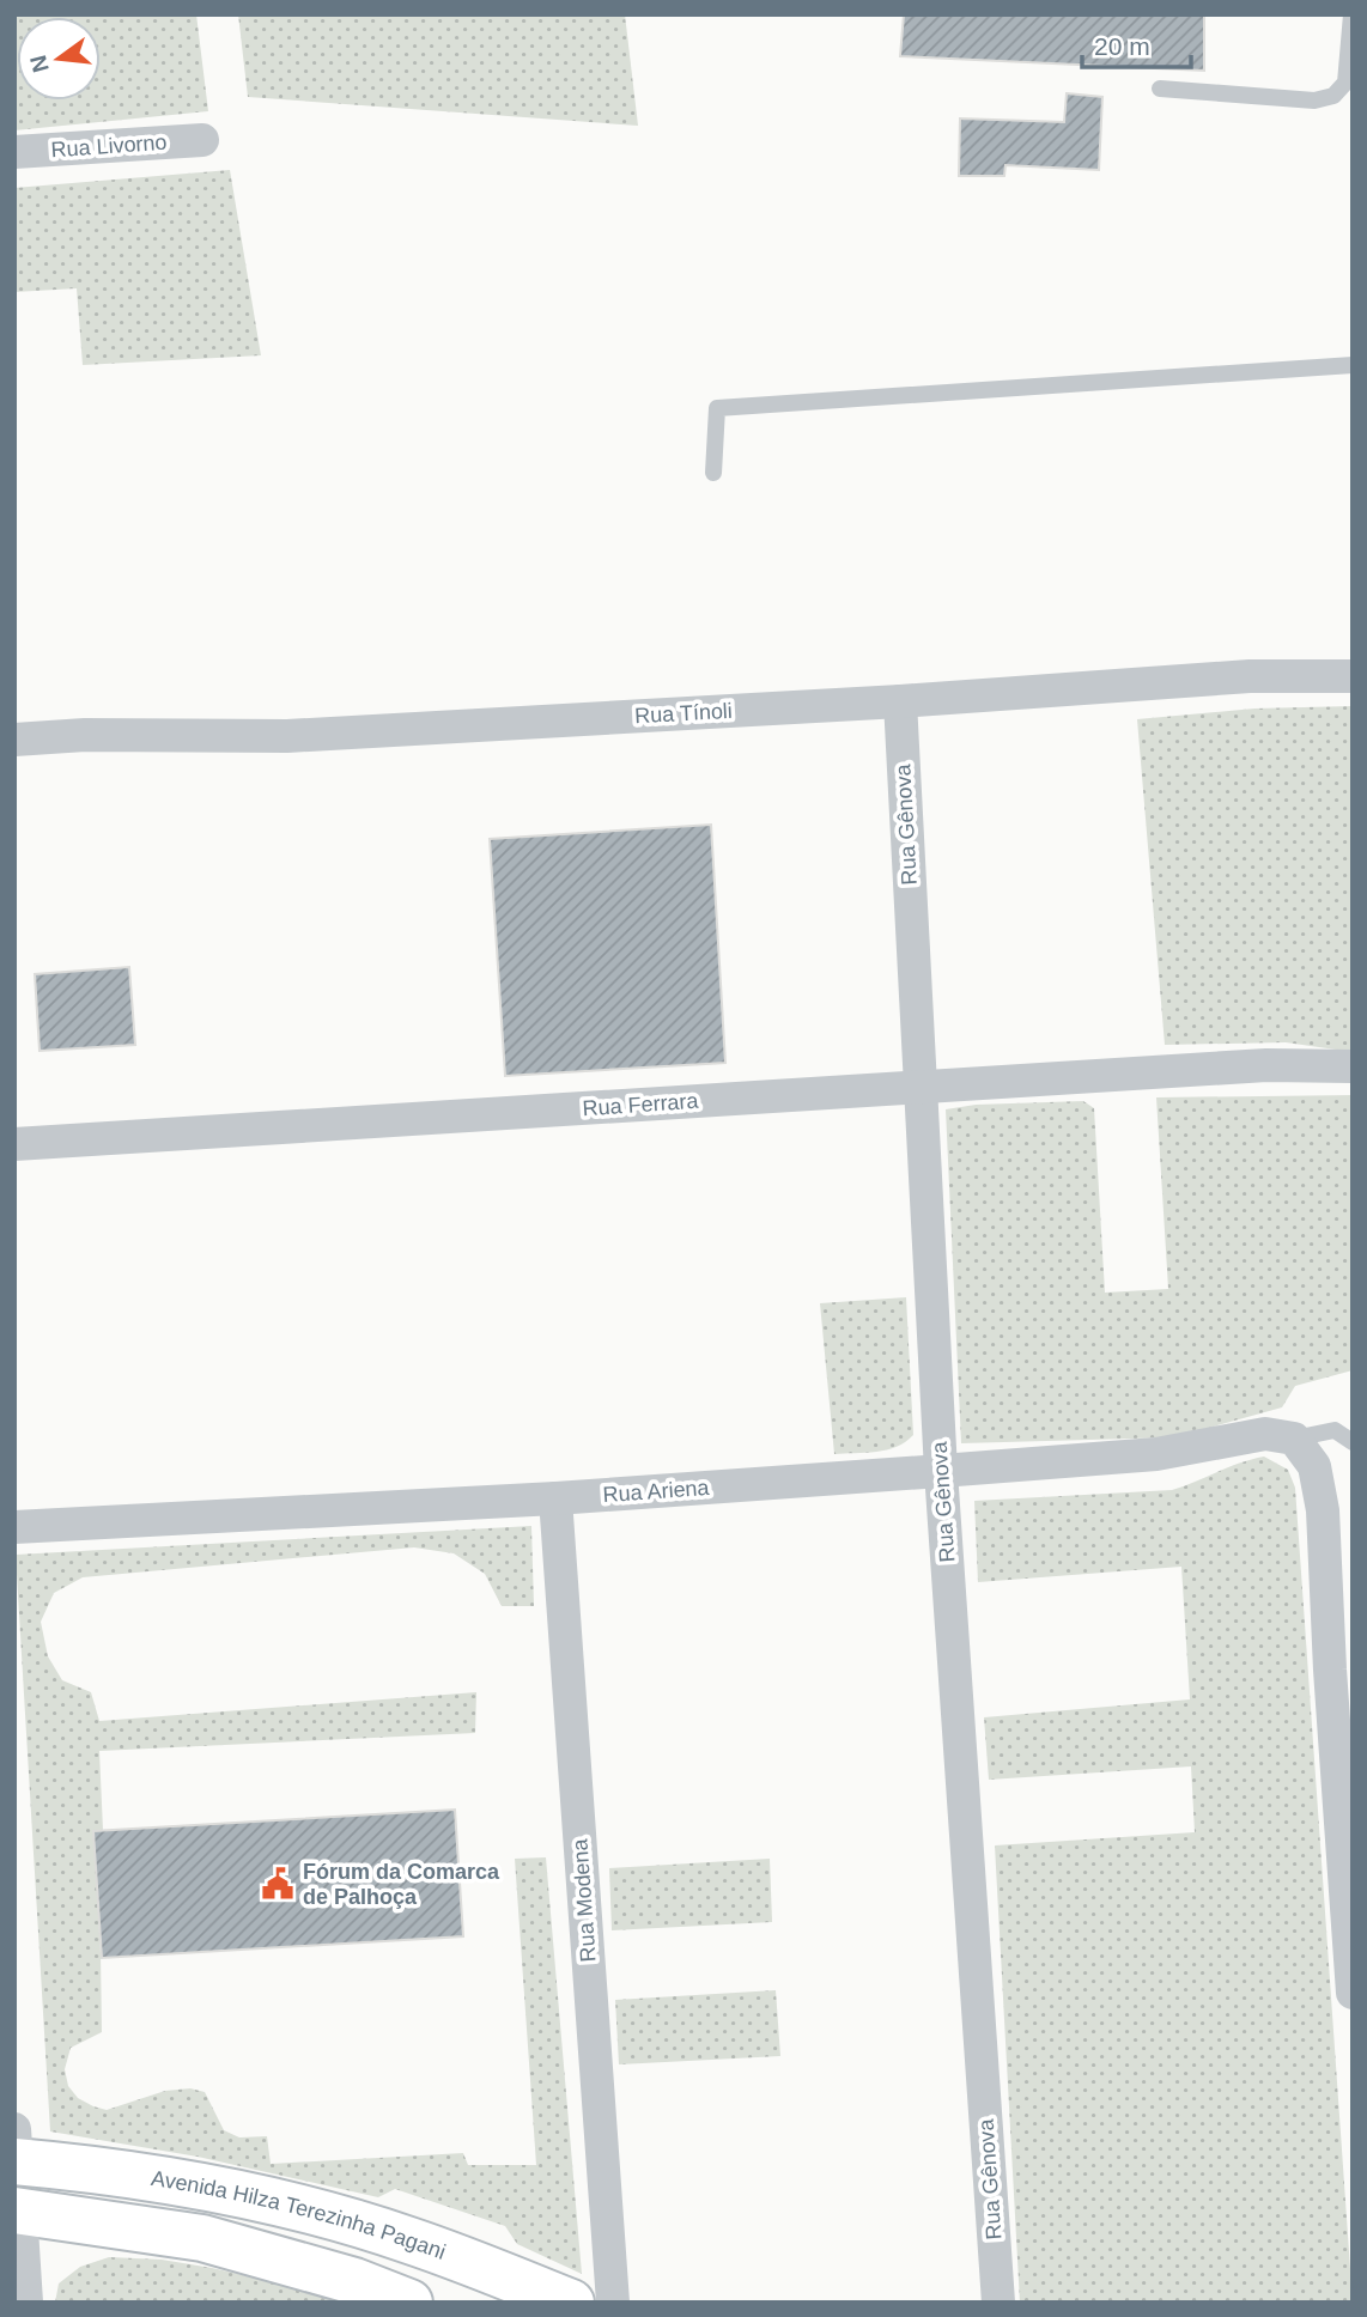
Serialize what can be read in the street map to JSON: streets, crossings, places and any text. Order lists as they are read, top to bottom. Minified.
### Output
{"streets":{"main road":["Avenida Hilza Terezinha Pagani"],"street":["Rua Livorno","Rua Tínoli","Rua Gênova","Rua Ferrara","Rua Ariena","Rua Modena"]},"crossings":[["Rua Tínoli","Rua Gênova"],["Rua Gênova","Rua Ferrara"],["Rua Gênova","Rua Ariena"],["Rua Ariena","Rua Modena"]],"places":{"public building":["Fórum da Comarca de Palhoça"]},"scale_bar":"20 m","north":"left"}
